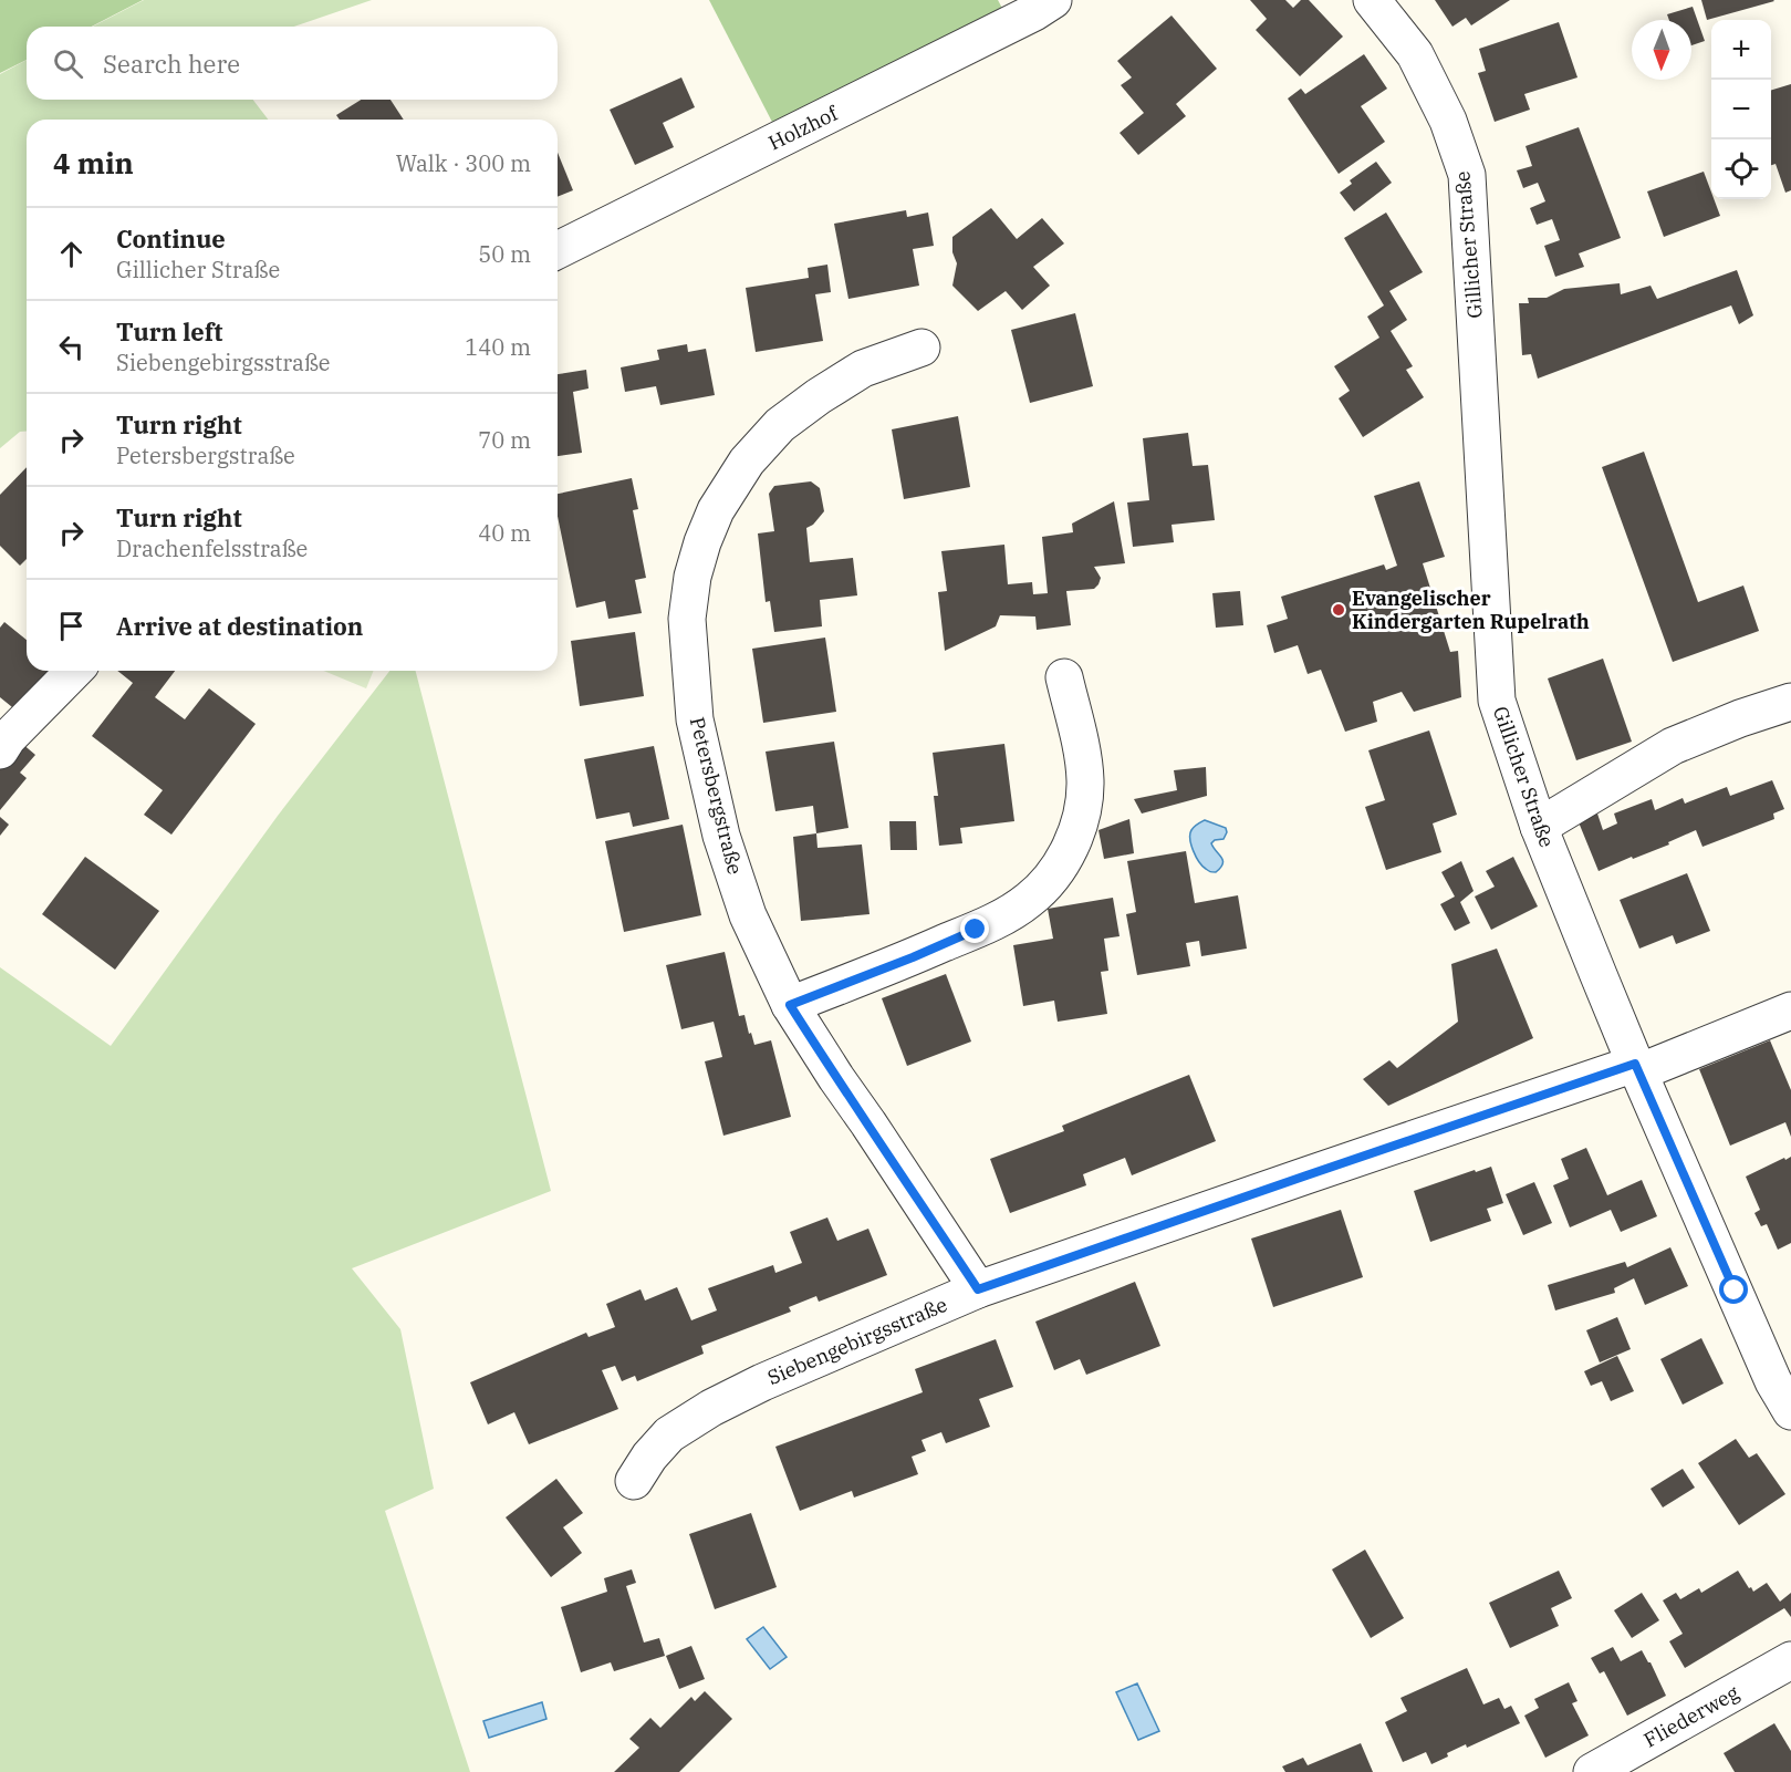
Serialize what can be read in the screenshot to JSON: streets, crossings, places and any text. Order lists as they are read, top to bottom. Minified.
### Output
{"streets":{"street":["Holzhof","Gillicher Straße","Petersbergstraße","Siebengebirgsstraße","Fliederweg"]},"crossings":[["Gillicher Straße","Siebengebirgsstraße"],["Petersbergstraße","Siebengebirgsstraße"]],"places":["Evangelischer Kindergarten Rupelrath"],"north":"bottom","page":{"map_buttons":["+","−"],"search":"Search here","heading":["4 min","Walk · 300 m"],"list":[["Continue","Gillicher Straße","50 m"],["Turn left","Siebengebirgsstraße","140 m"],["Turn right","Petersbergstraße","70 m"],["Turn right","Drachenfelsstraße","40 m"],"Arrive at destination"]}}
